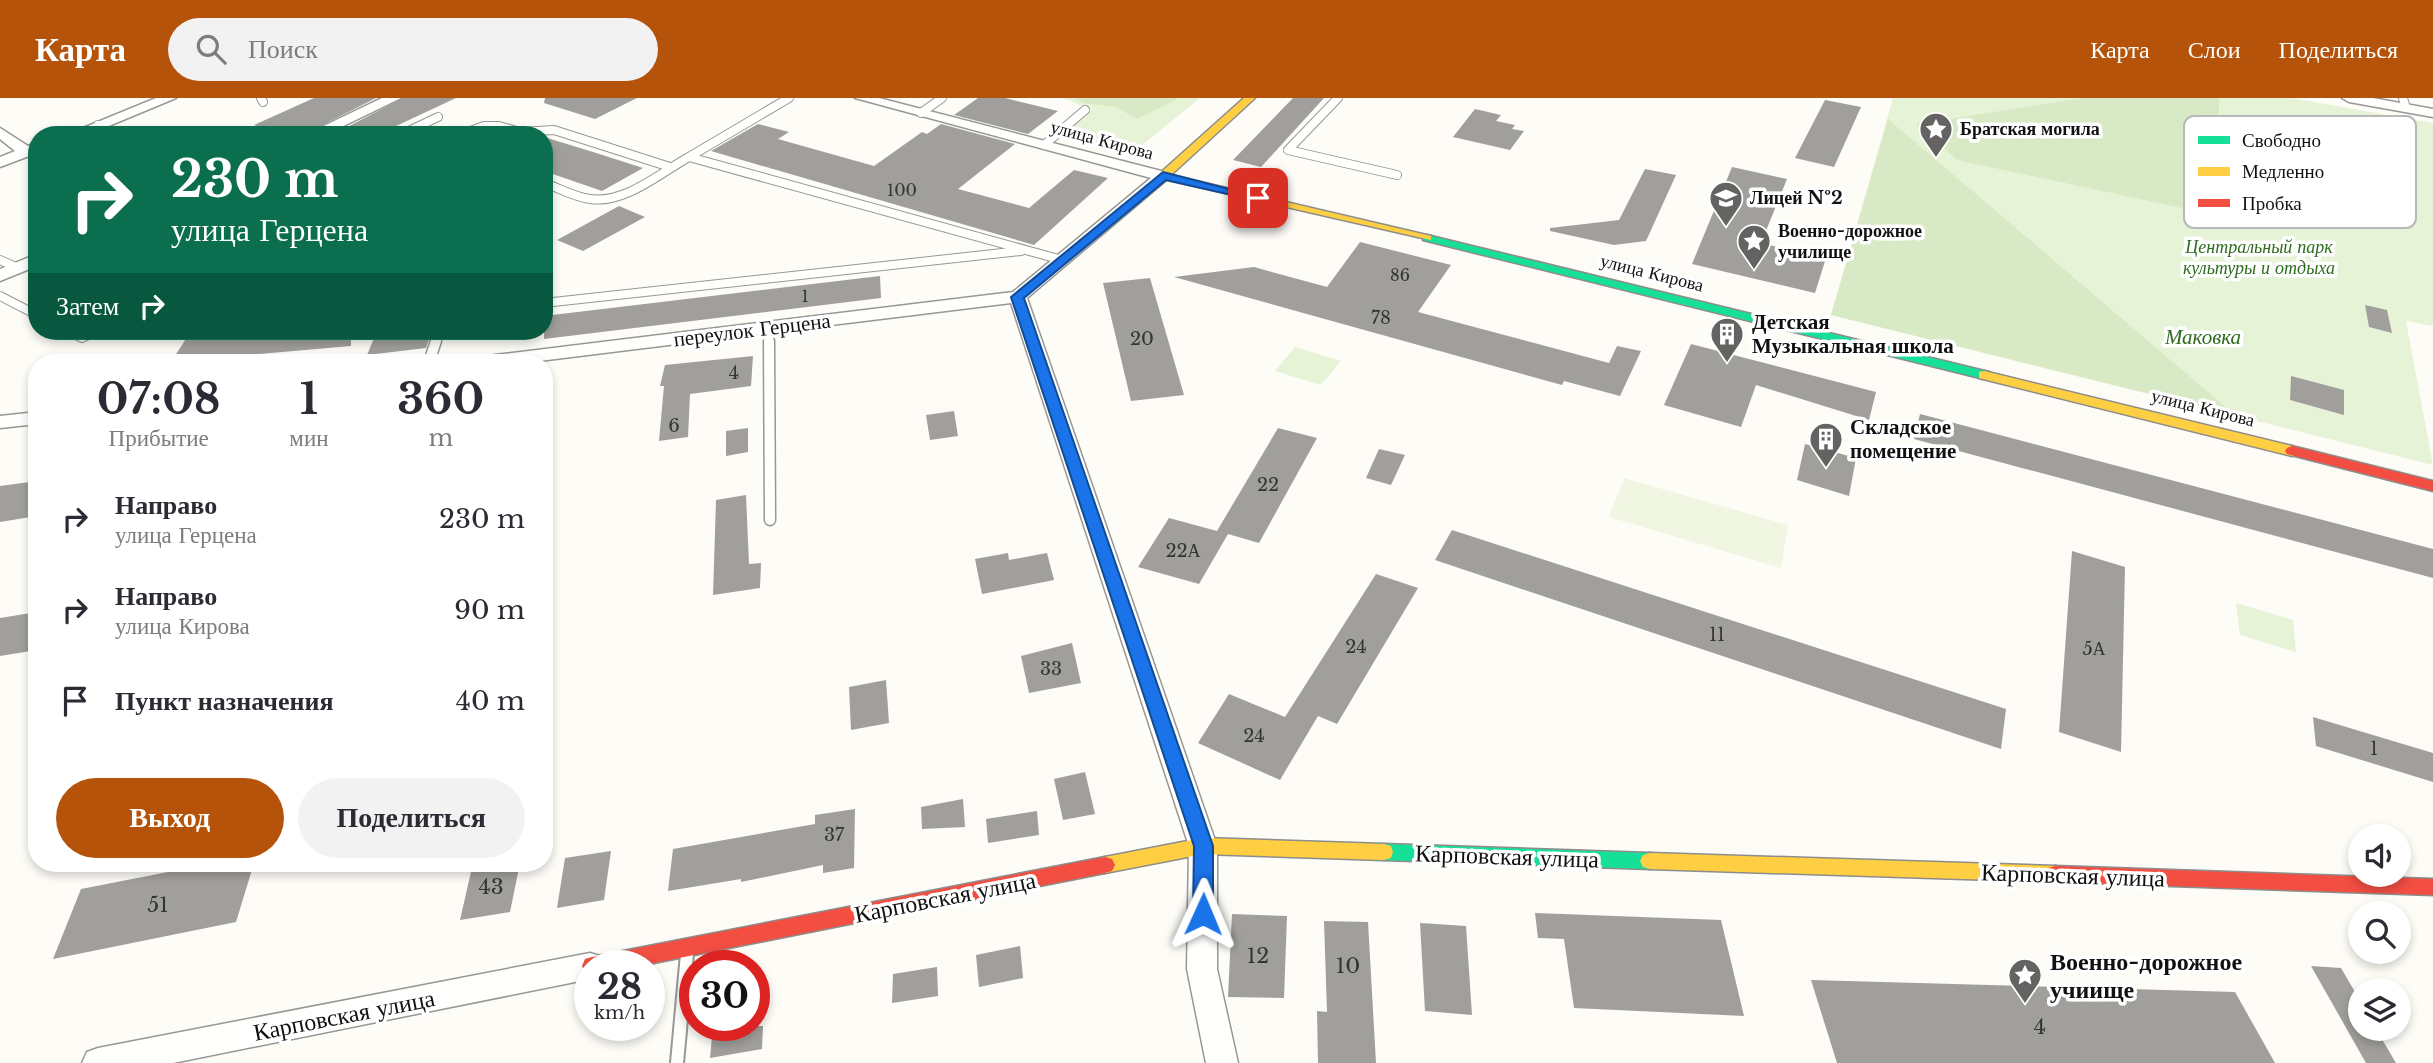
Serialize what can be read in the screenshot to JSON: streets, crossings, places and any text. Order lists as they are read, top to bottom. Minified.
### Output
{"streets":{"street":["улица Кирова","переулок Герцена","Карповская улица"]},"parks":["Центральный парк культуры и отдыха","Маковка"],"places":{"place":["Братская могила","Военно-дорожное училище","Военно-дорожное учиище"],"school or university":["Лицей №2"],"building":["Детская Музыкальная школа","Складское помещение"]},"house_numbers":["100","86","1","78","20","4","6","22","22А","11","24","5А","33","24","1","37","43","51","12","10","4"],"legend":["Свободно","Медленно","Пробка"],"page":{"header":"Карта","search":"Поиск","nav":["Карта","Слои","Поделиться"],"turn":["230 m","улица Герцена"],"then":"Затем","eta":["07:08","Прибытие","1","мин","360","m"],"list":[{"name":"Направо","note":"улица Герцена","value":"230 m"},{"name":"Направо","note":"улица Кирова","value":"90 m"},{"name":"Пункт назначения","value":"40 m"}],"buttons":["Выход","Поделиться"],"speed":"28 km/h","limit":"30"}}
